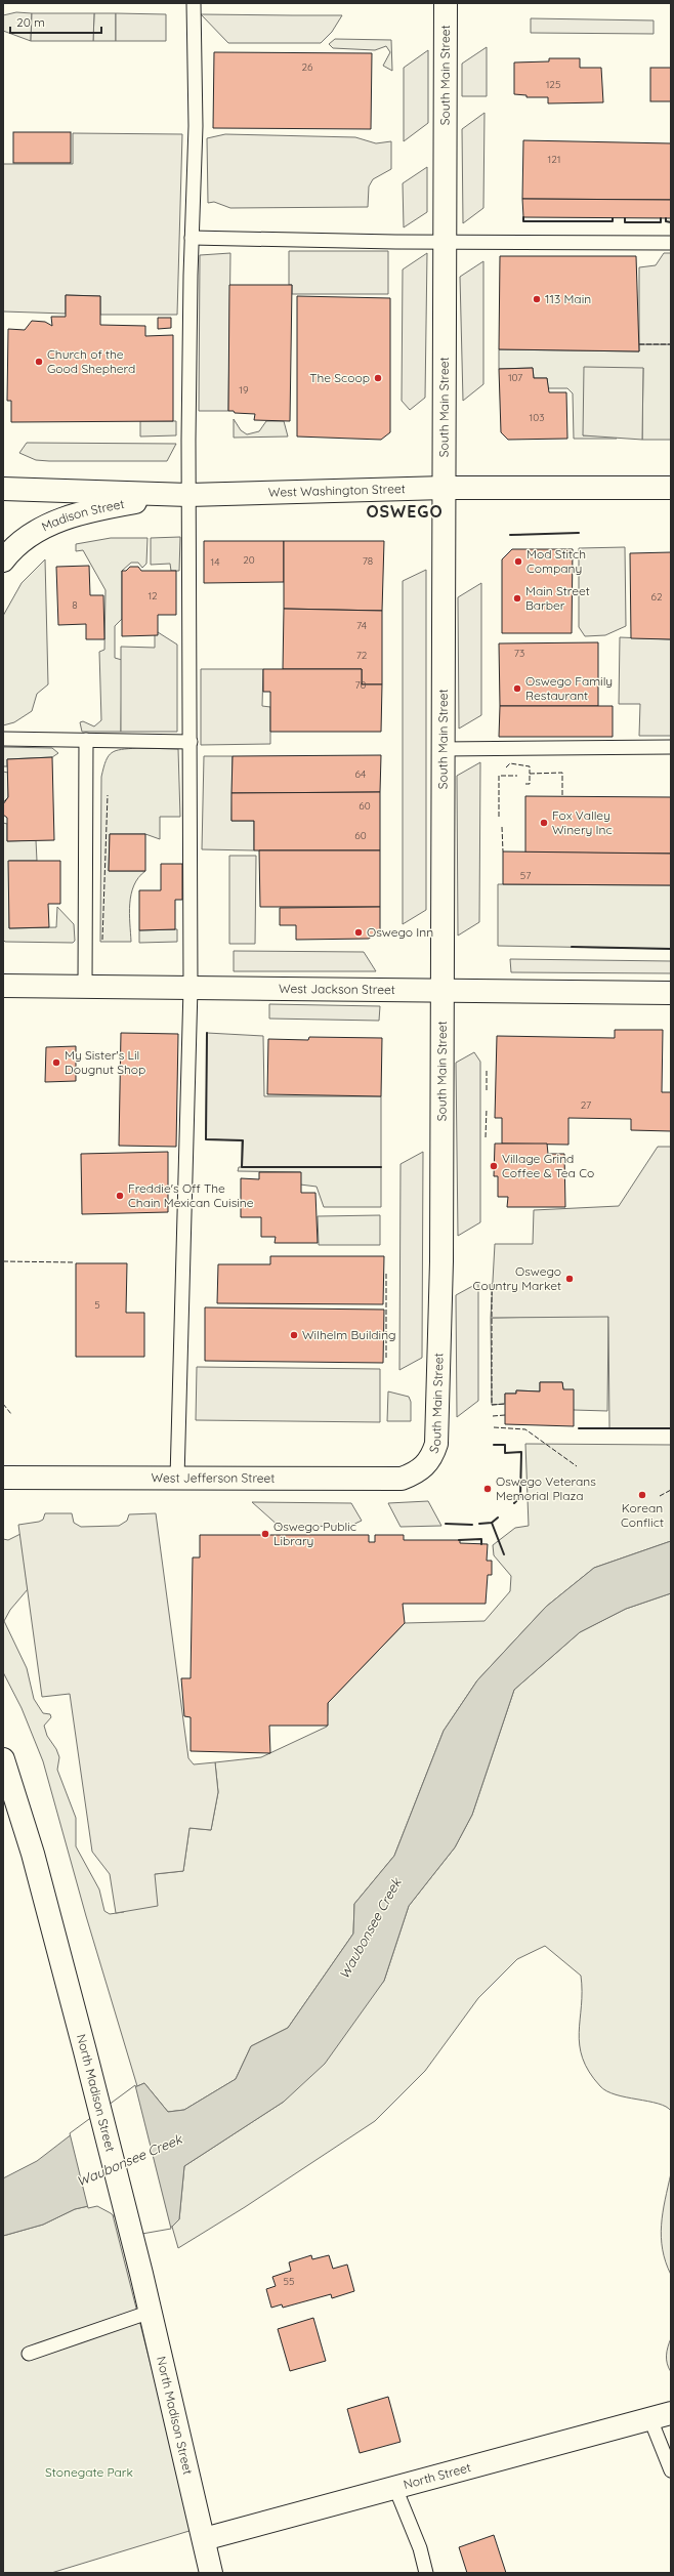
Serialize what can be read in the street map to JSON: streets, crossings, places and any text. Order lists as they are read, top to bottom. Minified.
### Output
{"streets":{"street":["South Main Street","West Washington Street","Madison Street","West Jackson Street","West Jefferson Street","North Madison Street","North Street"]},"crossings":[["South Main Street","West Washington Street"],["South Main Street","West Jackson Street"],["South Main Street","West Jefferson Street"],["West Washington Street","Madison Street"],["North Madison Street","North Street"]],"districts":["OSWEGO"],"water":["Waubonsee Creek"],"parks":["Stonegate Park"],"places":["113 Main","Church of the Good Shepherd","The Scoop","Mod Stitch Company","Main Street Barber","Oswego Family Restaurant","Fox Valley Winery Inc","Oswego Inn","My Sister's Lil Dougnut Shop","Village Grind Coffee & Tea Co","Freddie's Off The Chain Mexican Cuisine","Oswego Country Market","Wilhelm Building","Oswego Veterans Memorial Plaza","Korean Conflict","Oswego Public Library"],"house_numbers":["26","125","121","107","19","103","20","78","14","12","62","8","74","73","72","70","64","60","60","57","27","5","55"],"scale_bar":"20 m"}
